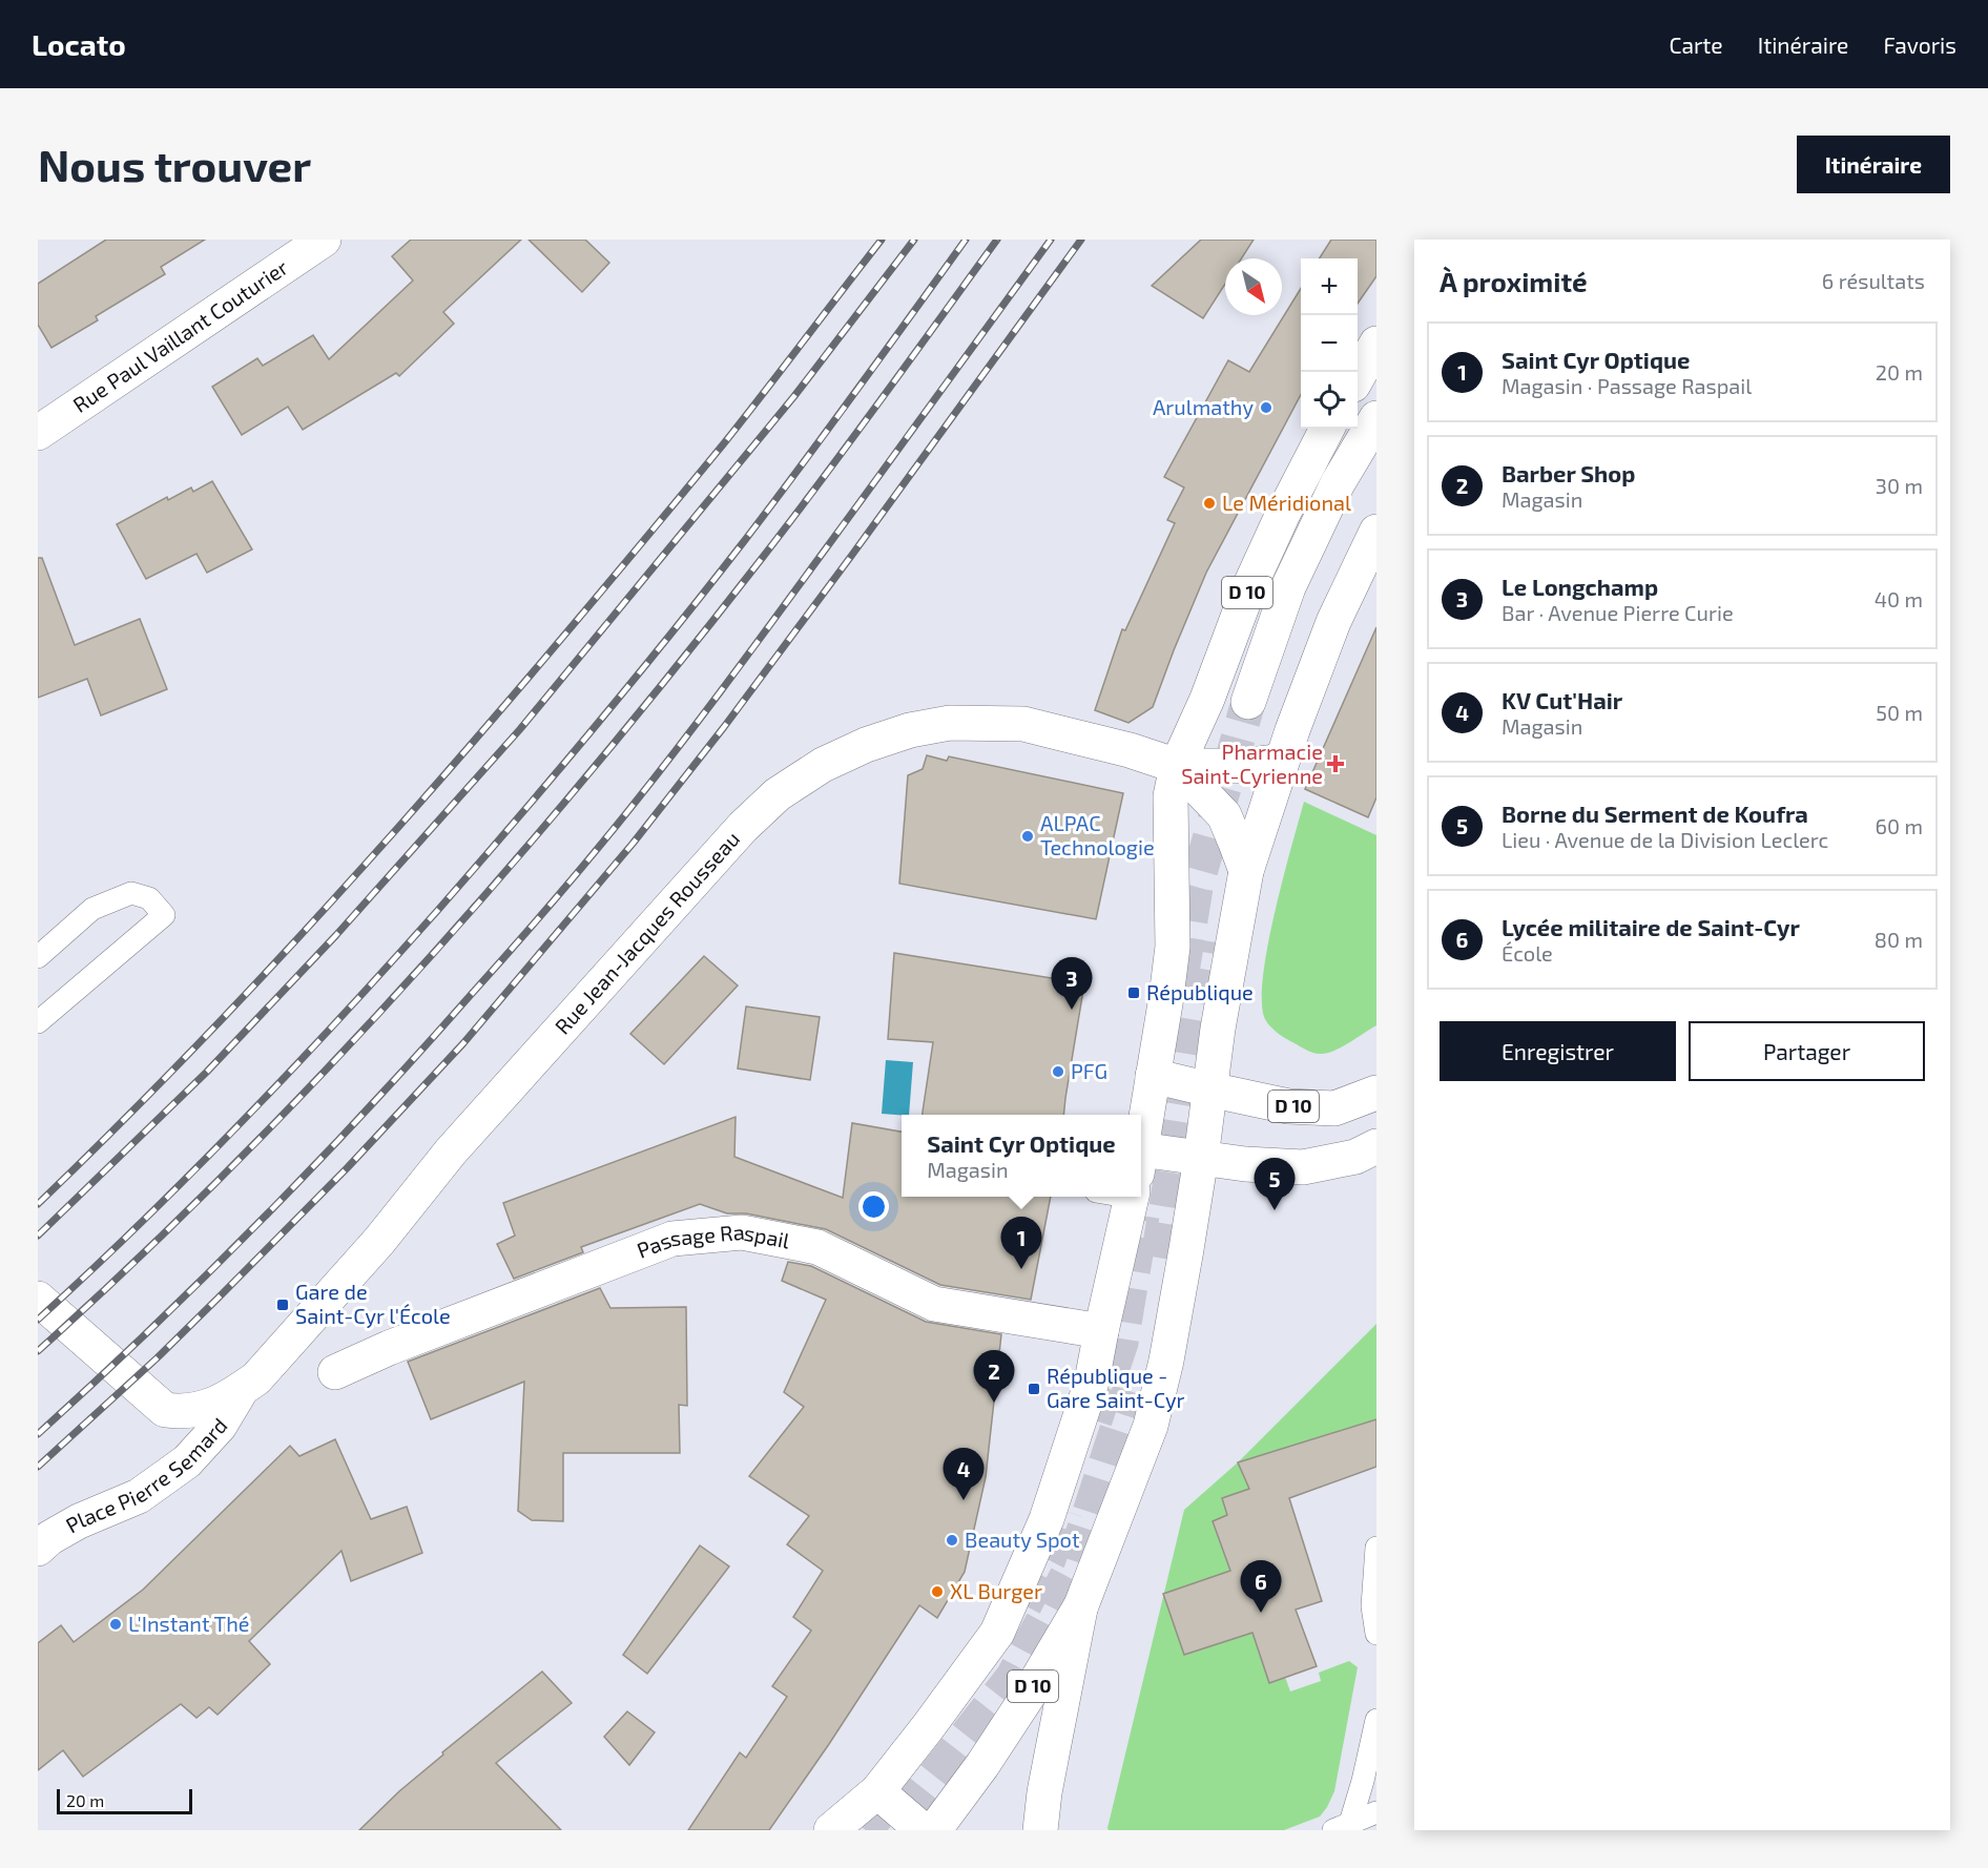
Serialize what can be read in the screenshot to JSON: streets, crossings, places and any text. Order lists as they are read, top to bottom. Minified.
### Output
{"streets":{"main road":["Rue Paul Vaillant Couturier","D 10","Rue Jean-Jacques Rousseau","Passage Raspail","Place Pierre Semard"]},"crossings":[["D 10","Rue Jean-Jacques Rousseau"],["D 10","Passage Raspail"],["Rue Jean-Jacques Rousseau","Place Pierre Semard"]],"places":{"other":["Arulmathy","Le Méridional","ALPAC Technologie","PFG","Beauty Spot","XL Burger","L'Instant Thé"],"health":["Pharmacie Saint-Cyrienne"],"transit":["République","Gare de Saint-Cyr l'École","République - Gare Saint-Cyr"]},"scale_bar":"20 m","north":"bottom right","page":{"header":"Locato","nav":["Carte","Itinéraire","Favoris"],"buttons":["Itinéraire",["Enregistrer","Partager"]],"title":"Nous trouver","heading":["À proximité","6 résultats"],"map_buttons":["+","−"],"list":[{"mark":"1","name":"Saint Cyr Optique","note":"Magasin · Passage Raspail","value":"20 m"},{"mark":"2","name":"Barber Shop","note":"Magasin","value":"30 m"},{"mark":"3","name":"Le Longchamp","note":"Bar · Avenue Pierre Curie","value":"40 m"},{"mark":"4","name":"KV Cut'Hair","note":"Magasin","value":"50 m"},{"mark":"5","name":"Borne du Serment de Koufra","note":"Lieu · Avenue de la Division Leclerc","value":"60 m"},{"mark":"6","name":"Lycée militaire de Saint-Cyr","note":"École","value":"80 m"}],"pins":["3","5","1","2","4","6"],"popup":["Saint Cyr Optique","Magasin"],"scale":"20 m"}}
